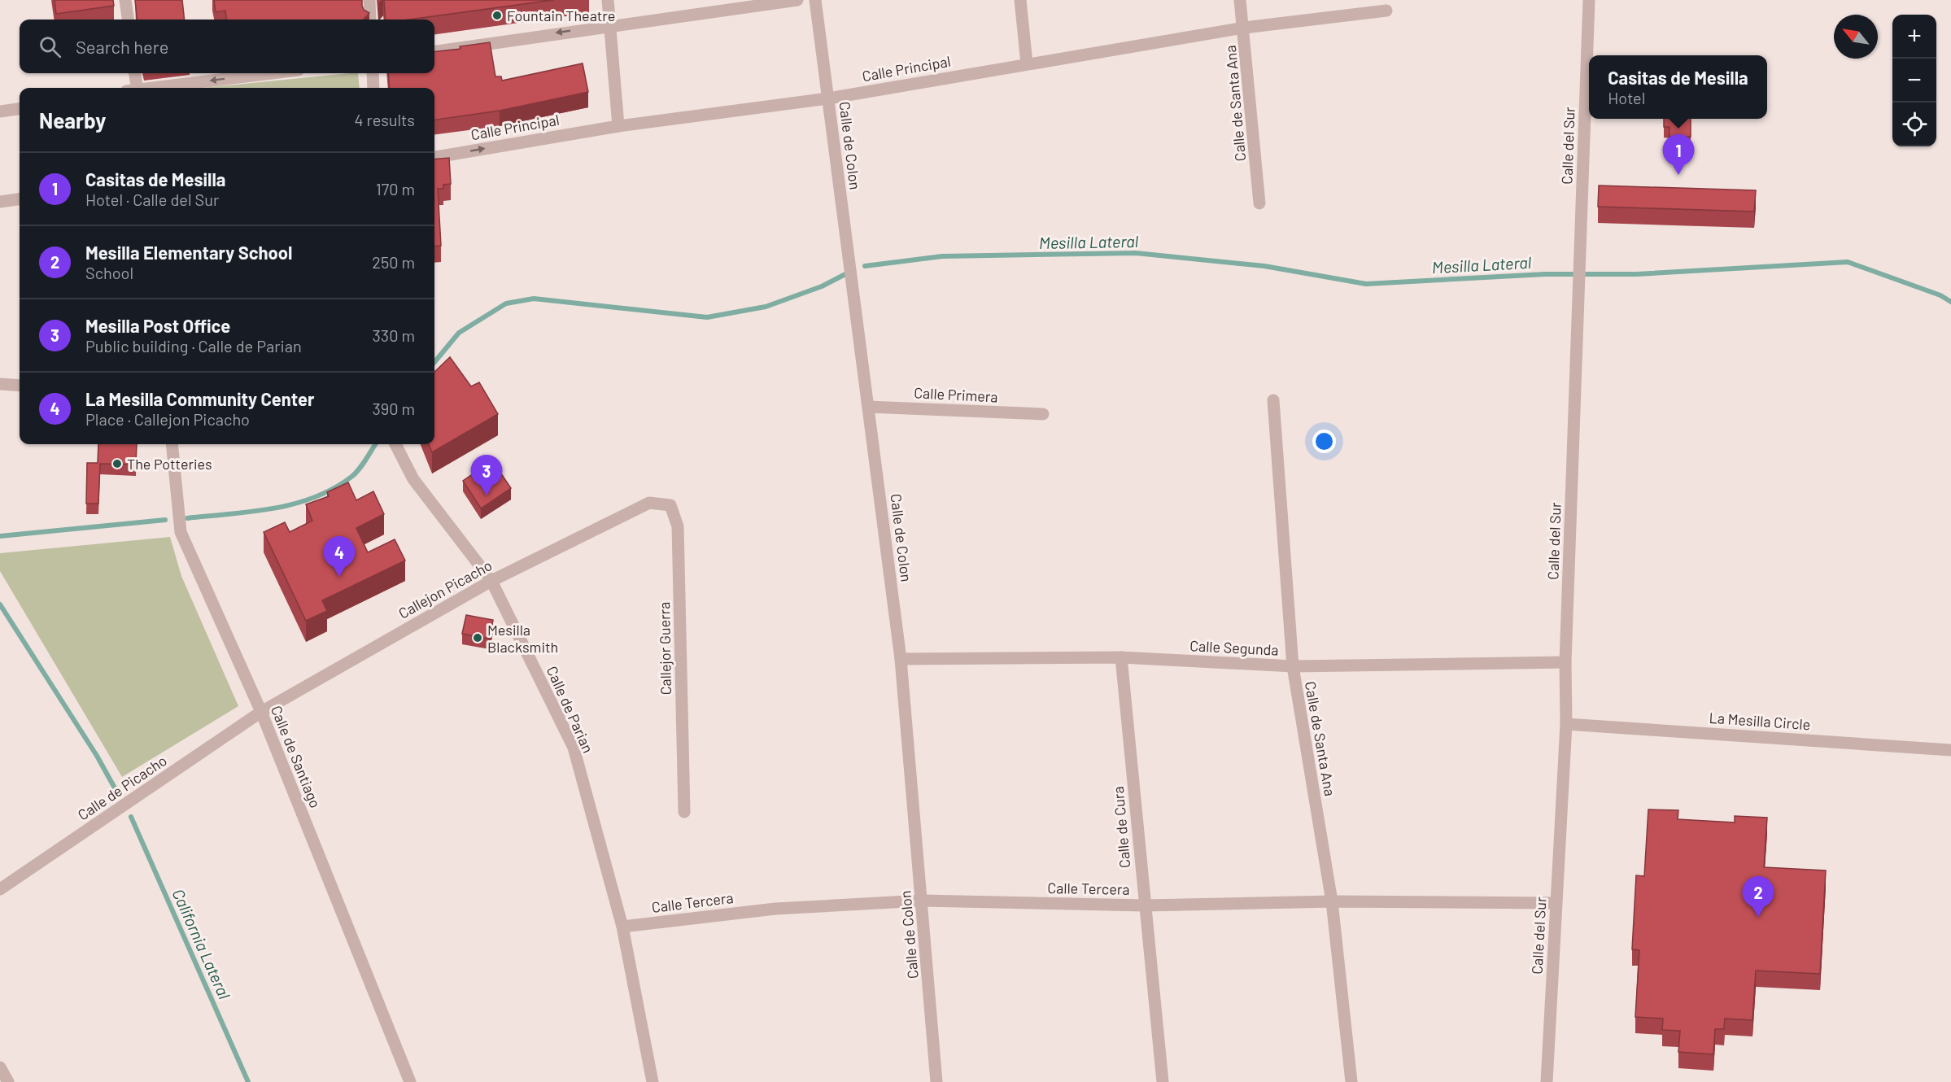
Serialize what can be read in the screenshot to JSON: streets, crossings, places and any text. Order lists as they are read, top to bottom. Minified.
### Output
{"streets":{"street":["Calle Principal","Calle de Santa Ana","Calle de Colon","Calle del Sur","Calle Primera","Callejon Picacho","Calle Segunda","Callejor Guerra","Calle de Parian","La Mesilla Circle","Calle de Santiago","Calle de Picacho","Calle de Cura","Calle Tercera"]},"crossings":[["Calle Principal","Calle de Santa Ana"],["Calle Principal","Calle de Colon"],["Calle de Santa Ana","Calle Segunda"],["Calle de Santa Ana","Calle Tercera"],["Calle de Colon","Calle Primera"],["Calle de Colon","Calle Segunda"],["Calle de Colon","Calle Tercera"],["Calle del Sur","Calle Segunda"],["Calle del Sur","La Mesilla Circle"],["Calle del Sur","Calle Tercera"],["Callejon Picacho","Callejor Guerra"],["Callejon Picacho","Calle de Parian"],["Callejon Picacho","Calle de Santiago"],["Callejon Picacho","Calle de Picacho"],["Calle Segunda","Calle de Cura"],["Calle de Parian","Calle Tercera"],["Calle de Santiago","Calle de Picacho"],["Calle de Cura","Calle Tercera"]],"water":["Mesilla Lateral","California Lateral"],"places":["Fountain Theatre","The Potteries","Mesilla Blacksmith"],"north":"top left","page":{"map_buttons":["+","−"],"search":"Search here","popup":["Casitas de Mesilla","Hotel"],"heading":["Nearby","4 results"],"pins":["1","3","4","2"],"list":[{"mark":"1","name":"Casitas de Mesilla","note":"Hotel · Calle del Sur","value":"170 m"},{"mark":"2","name":"Mesilla Elementary School","note":"School","value":"250 m"},{"mark":"3","name":"Mesilla Post Office","note":"Public building · Calle de Parian","value":"330 m"},{"mark":"4","name":"La Mesilla Community Center","note":"Place · Callejon Picacho","value":"390 m"}]}}
